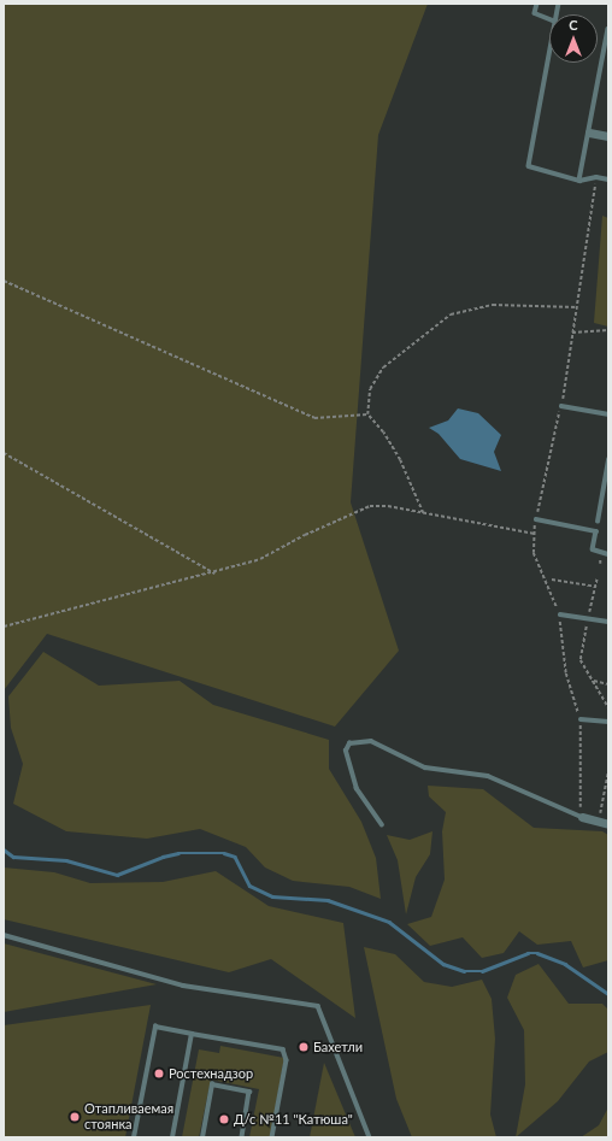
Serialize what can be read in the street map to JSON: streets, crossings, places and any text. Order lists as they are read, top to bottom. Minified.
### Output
{"places":["Бахетли","Ростехнадзор","Отапливаемая стоянка","Д/с №11 \"Катюша\""],"north":"top"}
